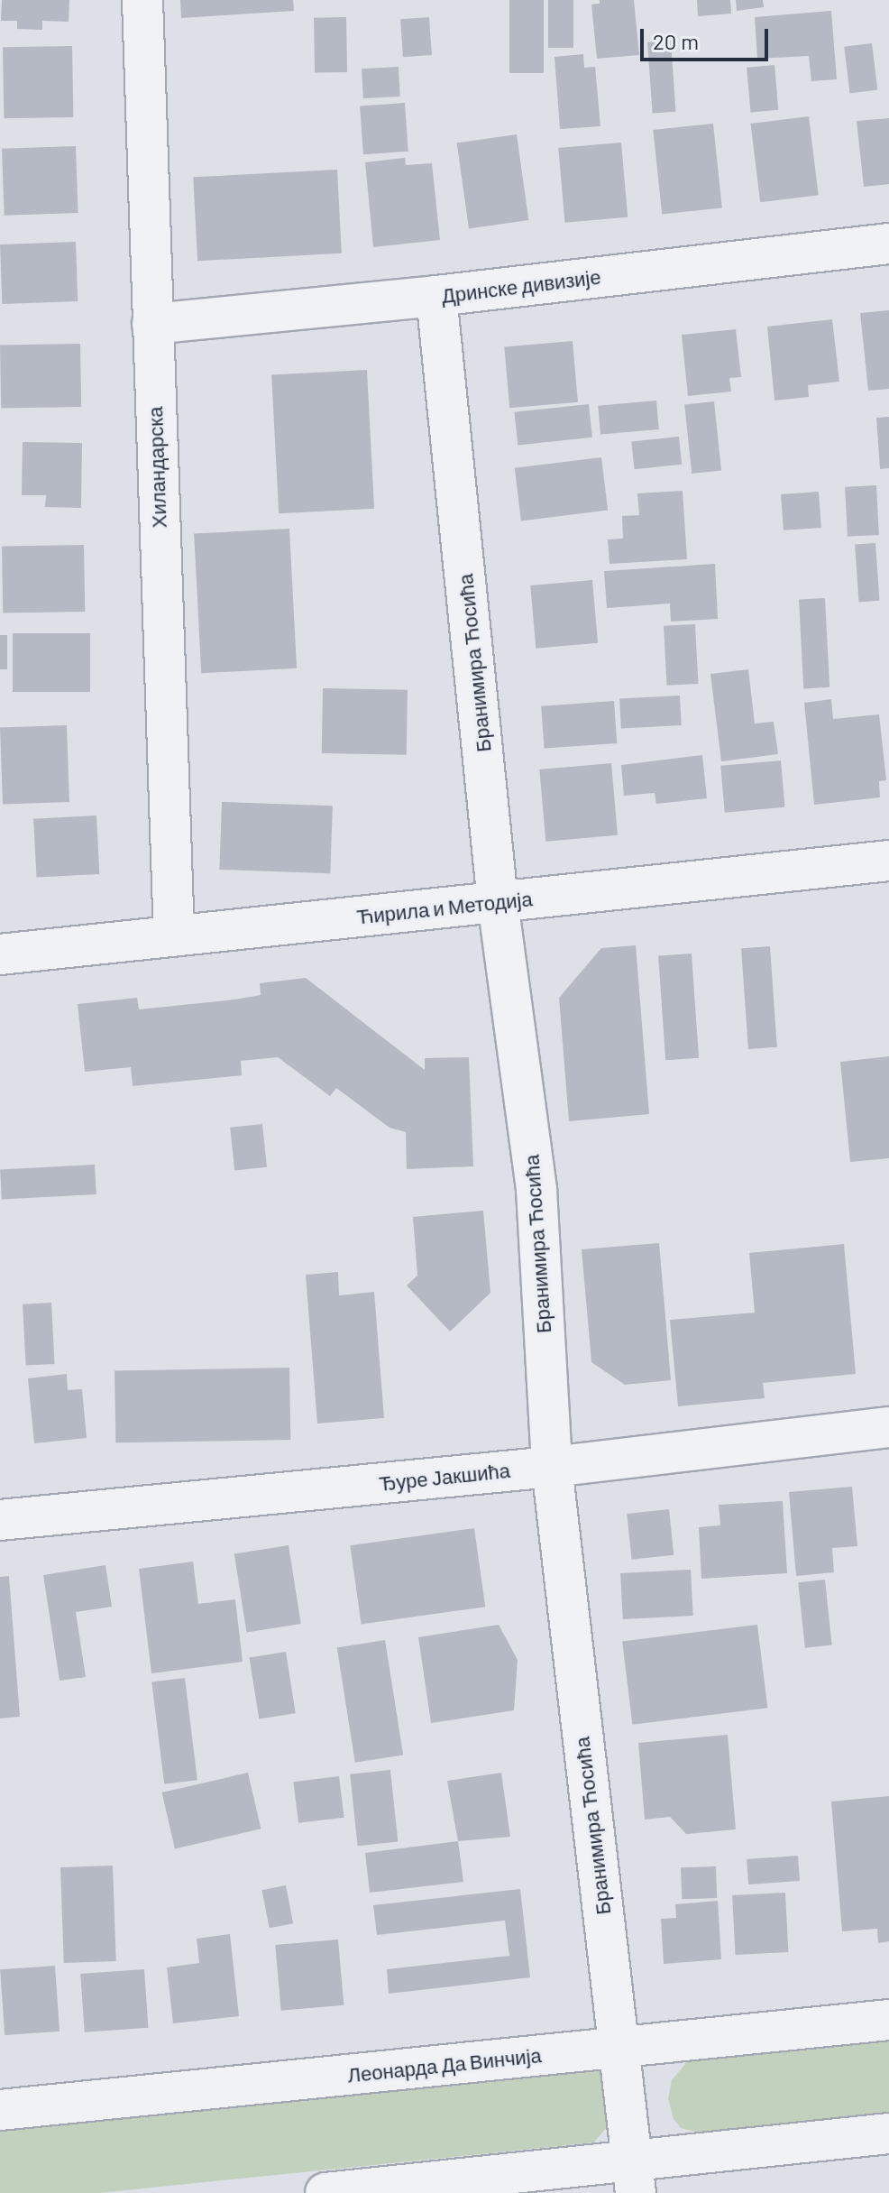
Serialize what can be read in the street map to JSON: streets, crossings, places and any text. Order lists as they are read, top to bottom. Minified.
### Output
{"streets":{"street":["Дринске дивизије","Хиландарска","Бранимира Ћосића","Ћирила и Методија","Ђуре Јакшића","Леонарда Да Винчија"]},"crossings":[["Дринске дивизије","Хиландарска"],["Дринске дивизије","Бранимира Ћосића"],["Хиландарска","Ћирила и Методија"],["Бранимира Ћосића","Ћирила и Методија"],["Бранимира Ћосића","Ђуре Јакшића"],["Бранимира Ћосића","Леонарда Да Винчија"]],"scale_bar":"20 m"}
